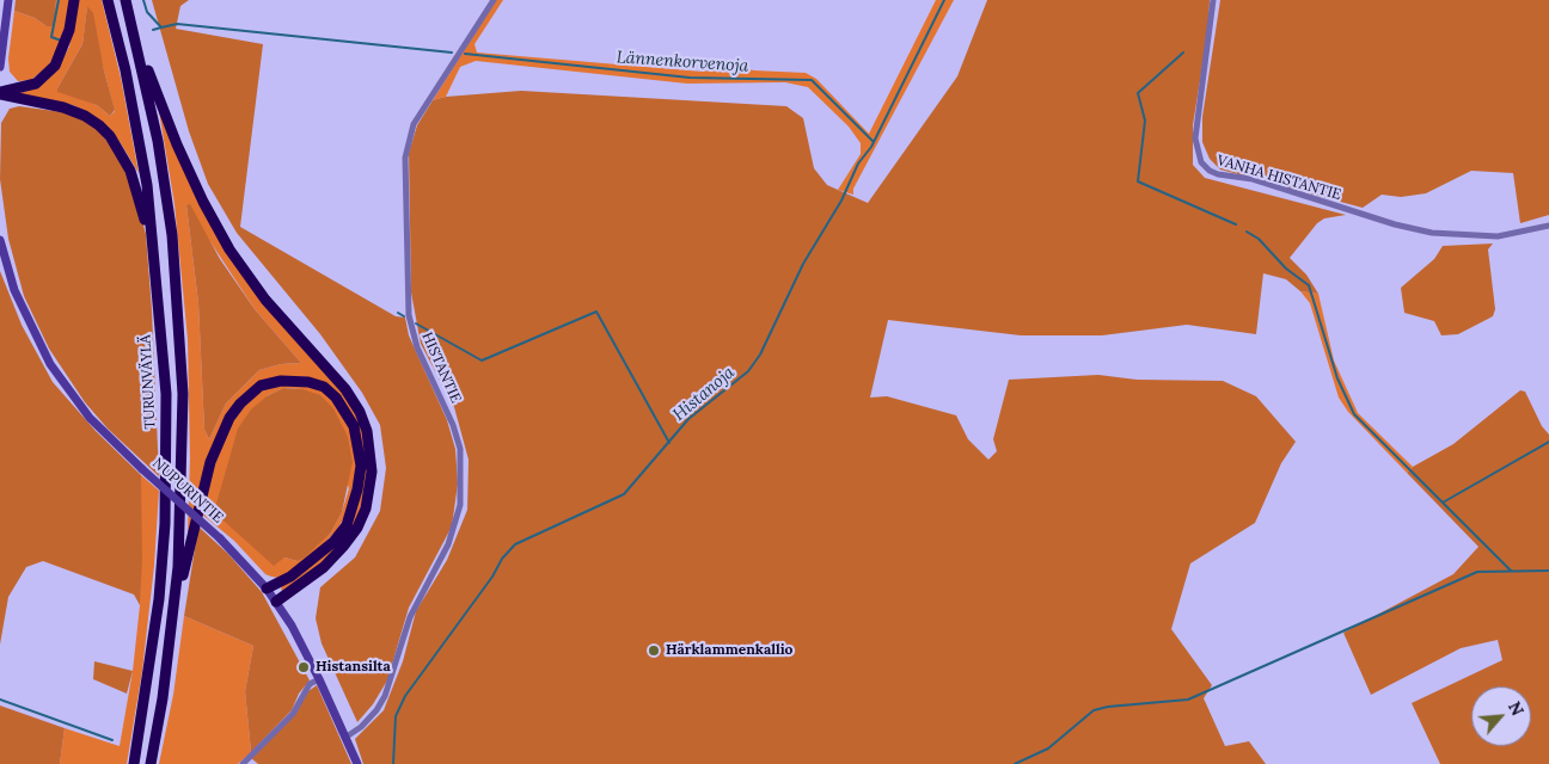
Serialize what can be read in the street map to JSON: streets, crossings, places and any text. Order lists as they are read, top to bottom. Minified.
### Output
{"streets":{"highway":["TURUNVÄYLÄ"],"main road":["NUPURINTIE"],"street":["VANHA HISTANTIE","HISTANTIE"]},"crossings":[["HISTANTIE","NUPURINTIE"]],"water":["Lännenkorvenoja","Histanoja"],"places":["Härklammenkallio","Histansilta"],"north":"top right"}
